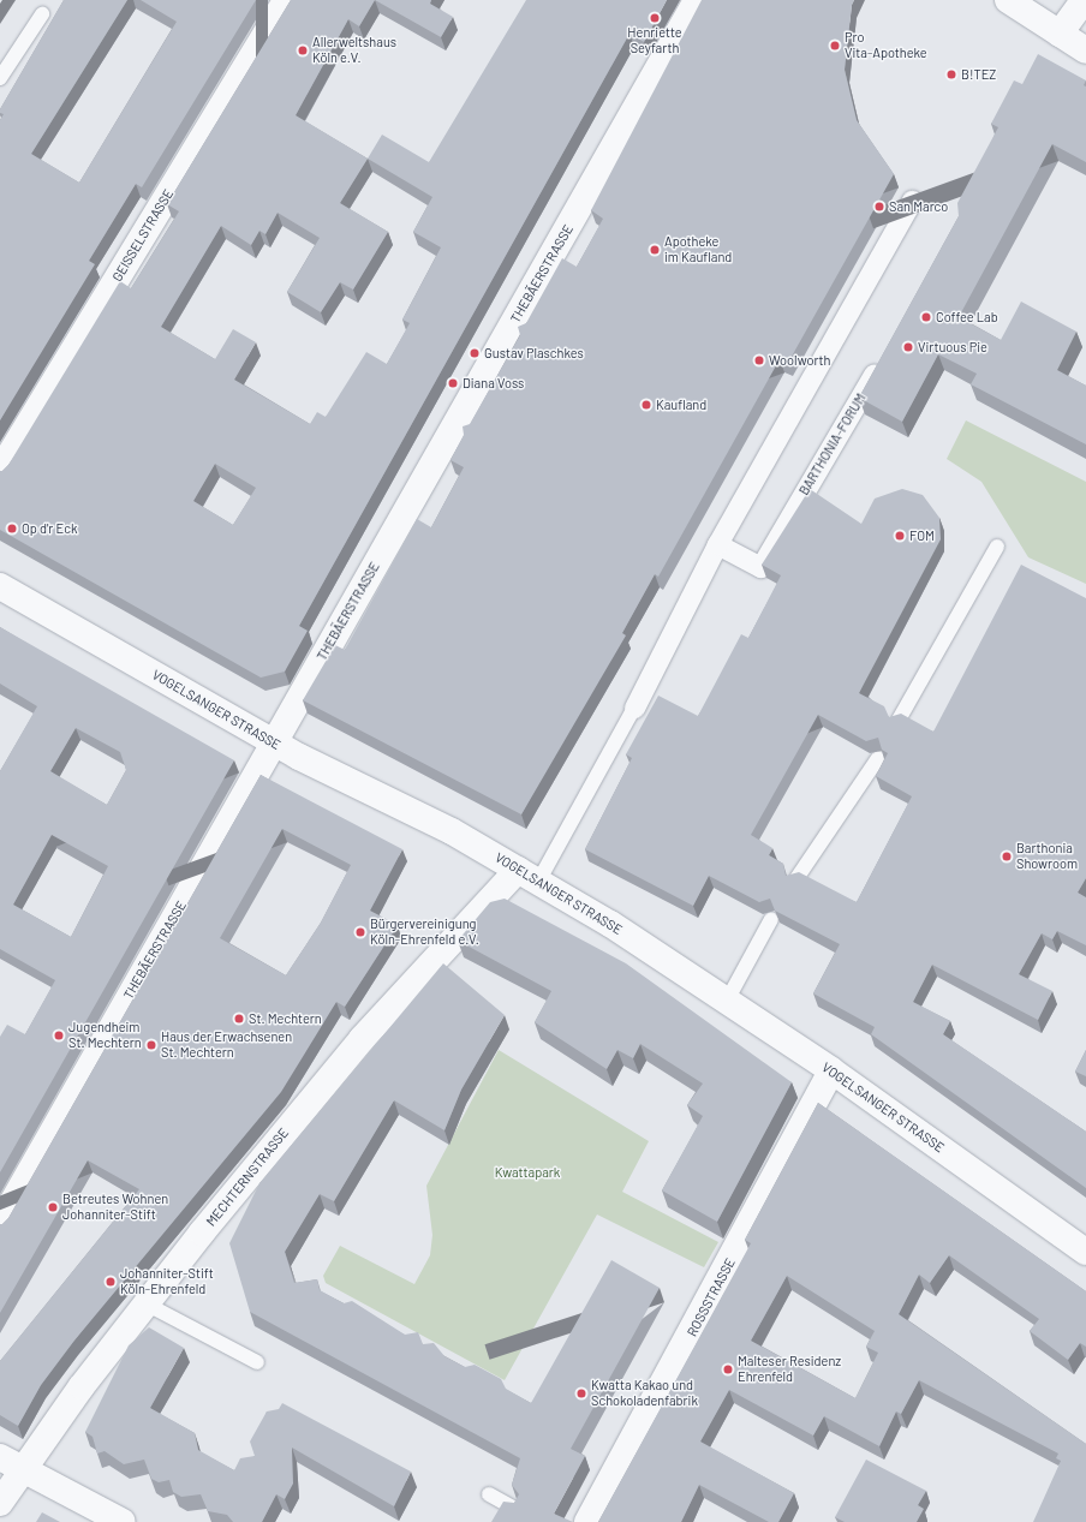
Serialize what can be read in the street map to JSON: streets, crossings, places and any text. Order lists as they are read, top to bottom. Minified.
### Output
{"streets":{"street":["GEISSELSTRASSE","THEBÄERSTRASSE","BARTHONIA-FORUM","VOGELSANGER STRASSE","MECHTERNSTRASSE","ROSSSTRASSE"]},"crossings":[["THEBÄERSTRASSE","VOGELSANGER STRASSE"],["VOGELSANGER STRASSE","MECHTERNSTRASSE"],["VOGELSANGER STRASSE","ROSSSTRASSE"]],"parks":["Kwattapark"],"places":["Henriette Seyfarth","Pro Vita-Apotheke","Allerweltshaus Köln e.V.","B!TEZ","San Marco","Apotheke im Kaufland","Coffee Lab","Virtuous Pie","Gustav Plaschkes","Woolworth","Diana Voss","Kaufland","Op d'r Eck","FOM","Barthonia Showroom","Bürgervereinigung Köln-Ehrenfeld e.V.","St. Mechtern","Jugendheim St. Mechtern","Haus der Erwachsenen St. Mechtern","Betreutes Wohnen Johanniter-Stift","Johanniter-Stift Köln-Ehrenfeld","Malteser Residenz Ehrenfeld","Kwatta Kakao und Schokoladenfabrik"]}
